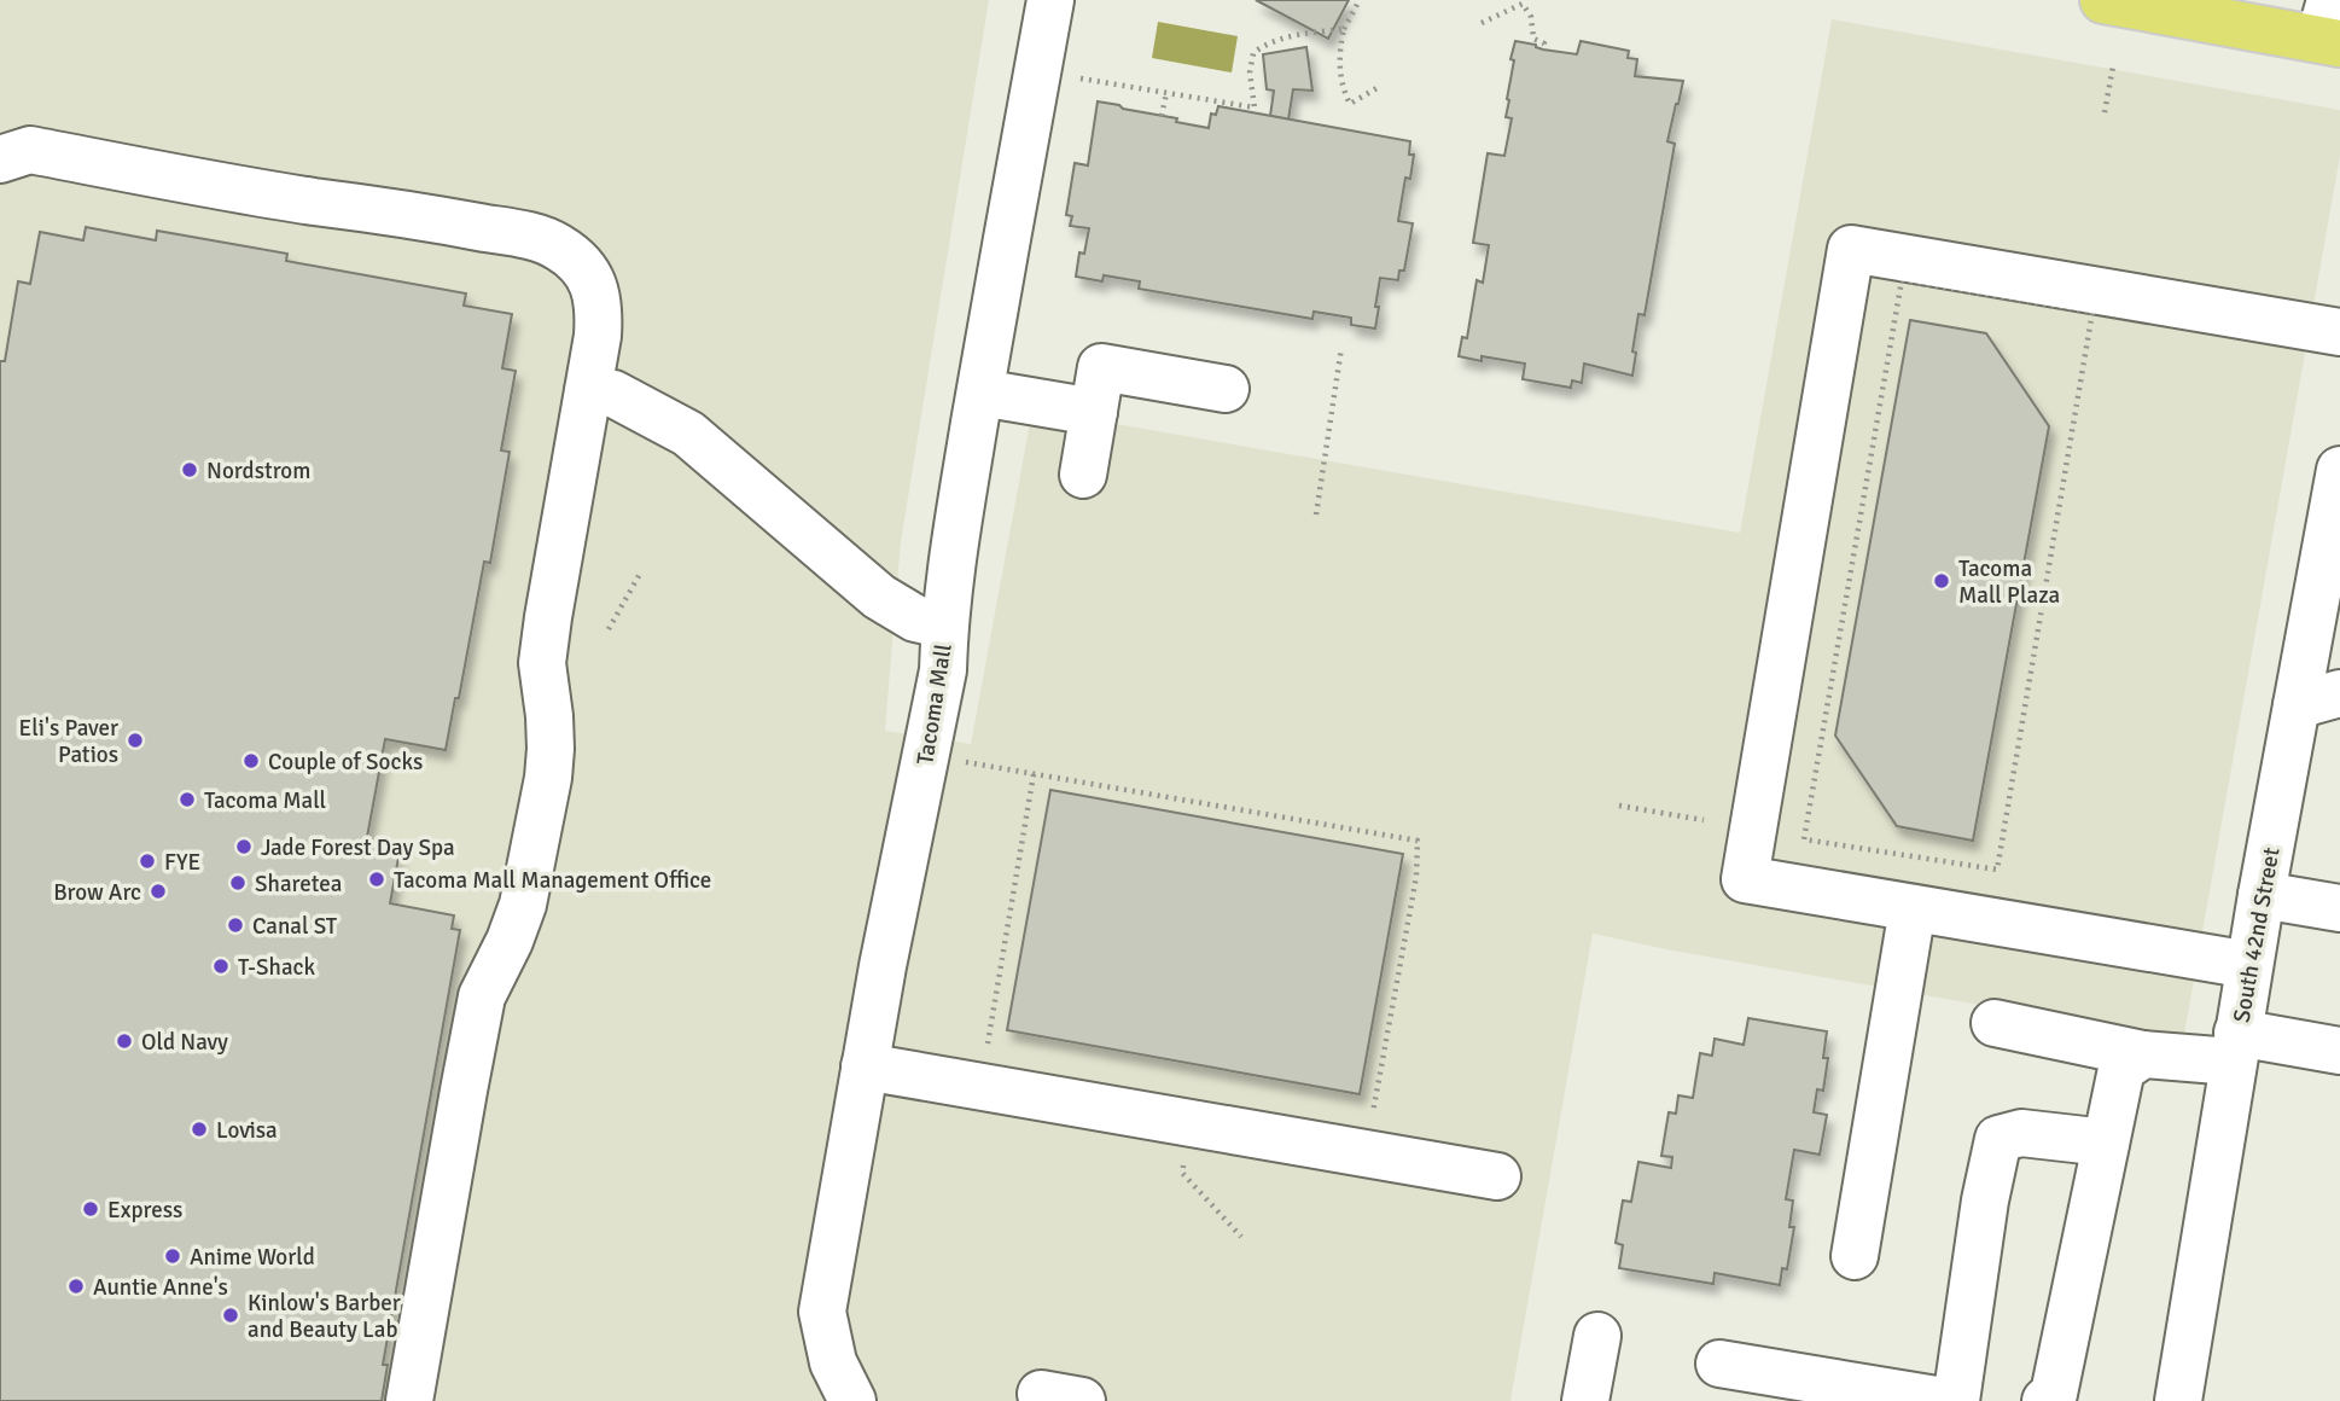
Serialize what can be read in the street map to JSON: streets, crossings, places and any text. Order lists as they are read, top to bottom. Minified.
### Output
{"streets":{"street":["Tacoma Mall","South 42nd Street"]},"places":["Nordstrom","Tacoma Mall Plaza","Eli's Paver Patios","Couple of Socks","Tacoma Mall","Jade Forest Day Spa","FYE","Tacoma Mall Management Office","Sharetea","Brow Arc","Canal ST","T-Shack","Old Navy","Lovisa","Express","Anime World","Auntie Anne's","Kinlow's Barber and Beauty Lab"]}
